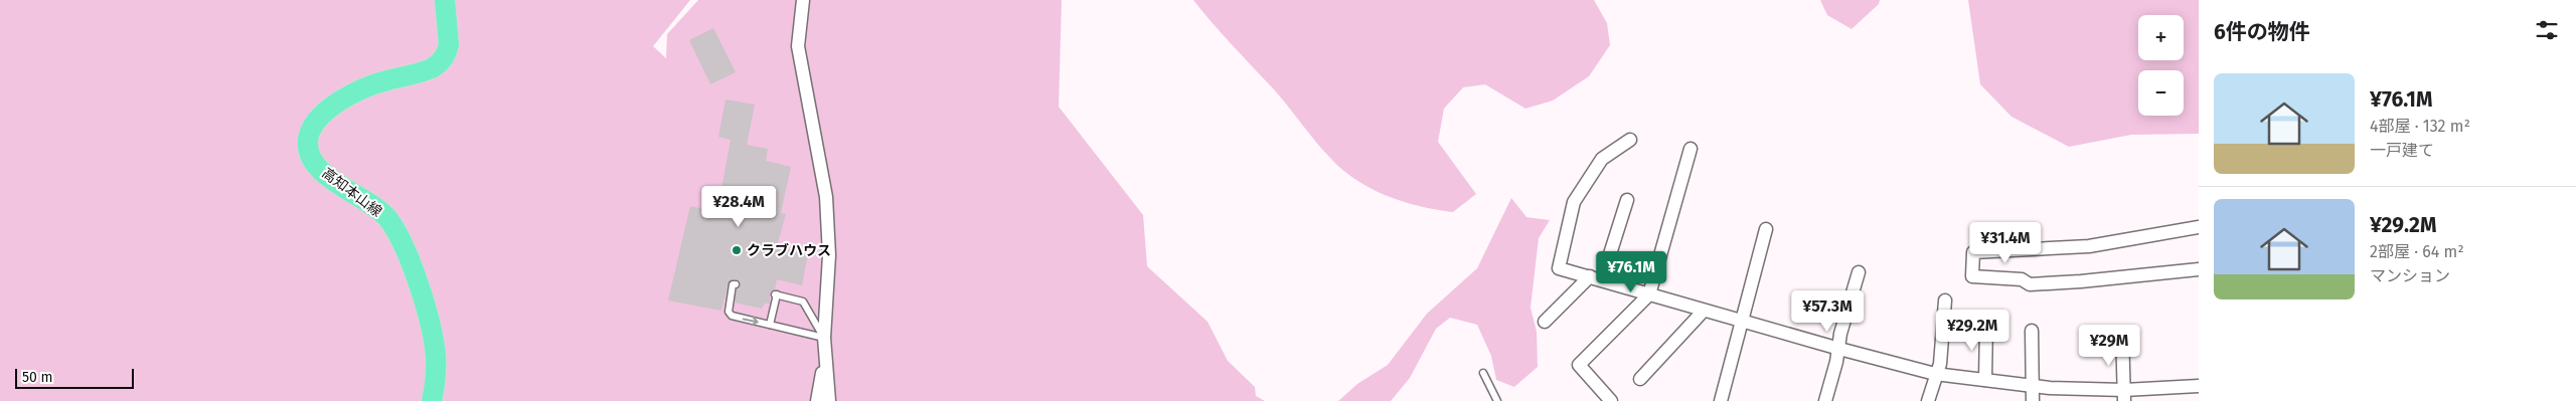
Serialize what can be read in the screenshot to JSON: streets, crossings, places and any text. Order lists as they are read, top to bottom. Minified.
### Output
{"streets":{"main road":["高知本山線"]},"places":["クラブハウス"],"scale_bar":"50 m","page":{"heading":"6件の物件","map_buttons":["+","−"],"list":[{"name":"¥76.1M","note":"4部屋 · 132 m² · 一戸建て"},{"name":"¥29.2M","note":"2部屋 · 64 m² · マンション"}],"price":["¥28.4M","¥31.4M","¥76.1M","¥57.3M","¥29.2M","¥29M"],"scale":"50 m"}}
